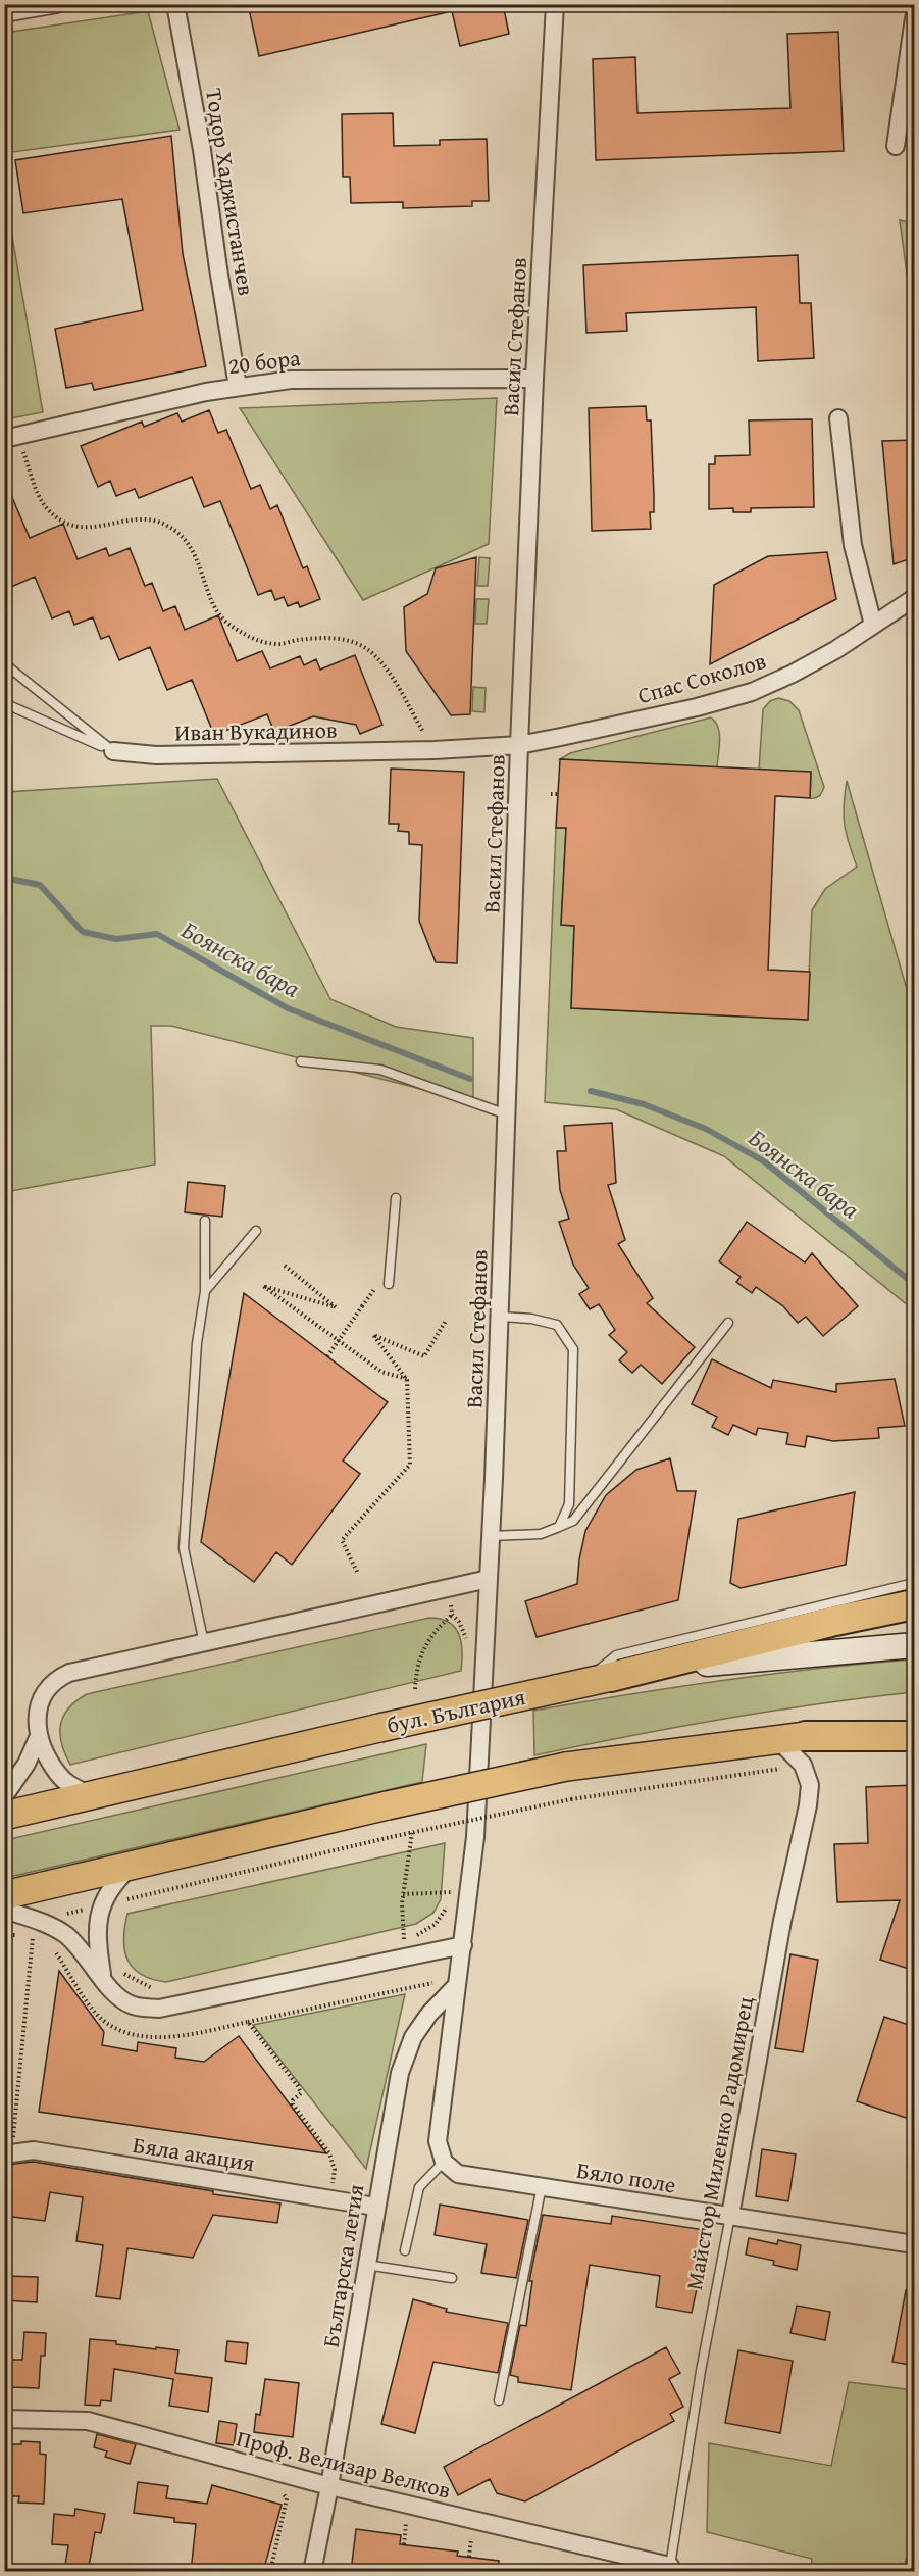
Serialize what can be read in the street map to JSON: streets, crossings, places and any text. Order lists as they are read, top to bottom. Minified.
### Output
{"streets":{"main road":["бул. България"],"street":["Тодор Хаджистанчев","Васил Стефанов","20 бора","Спас Соколов","Иван Вукадинов","Майстор Миленко Радомирец","Бяла акация","Бяло поле","Българска легия","Проф. Велизар Велков"]},"crossings":[["Тодор Хаджистанчев","20 бора"],["Васил Стефанов","20 бора"],["Васил Стефанов","Спас Соколов"],["Васил Стефанов","Иван Вукадинов"],["Спас Соколов","Иван Вукадинов"],["Майстор Миленко Радомирец","Бяло поле"],["Майстор Миленко Радомирец","Проф. Велизар Велков"],["Бяла акация","Българска легия"],["Българска легия","Проф. Велизар Велков"]],"water":["Боянска бара"]}
